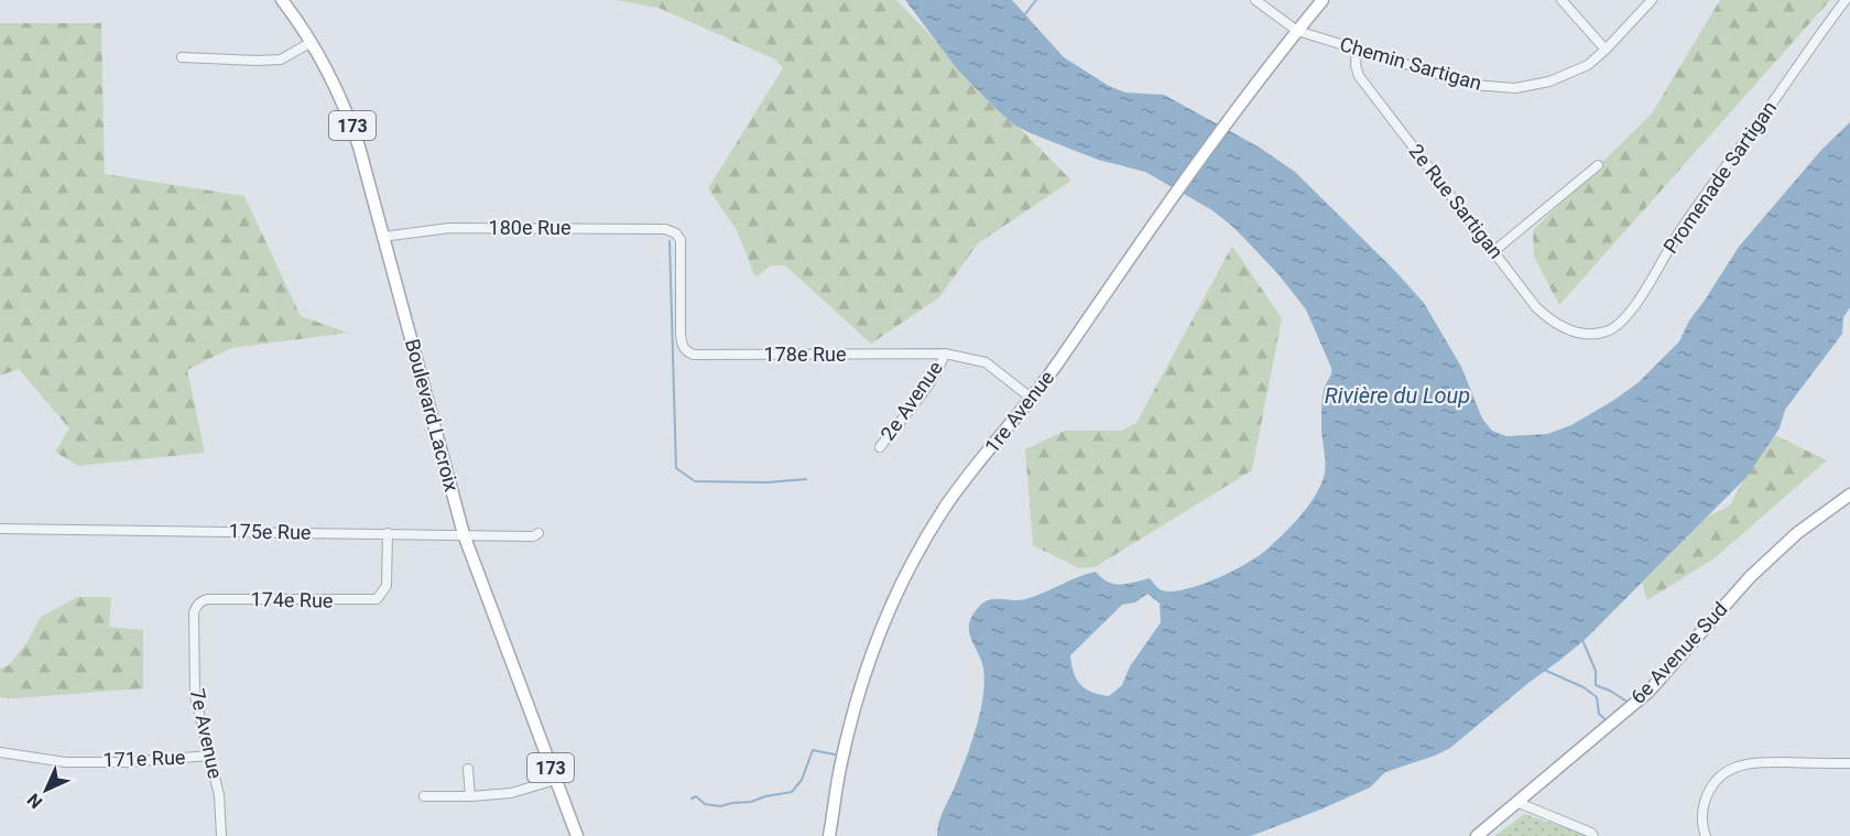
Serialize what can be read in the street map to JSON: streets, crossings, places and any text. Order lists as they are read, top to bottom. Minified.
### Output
{"streets":{"main road":["173","1re Avenue","Boulevard Lacroix","6e Avenue Sud"],"street":["Chemin Sartigan","Promenade Sartigan","2e Rue Sartigan","180e Rue","178e Rue","2e Avenue","175e Rue","174e Rue","7e Avenue","171e Rue"]},"crossings":[["Chemin Sartigan","2e Rue Sartigan"],["Chemin Sartigan","1re Avenue"],["Promenade Sartigan","2e Rue Sartigan"],["180e Rue","178e Rue"],["180e Rue","Boulevard Lacroix"],["178e Rue","2e Avenue"],["178e Rue","1re Avenue"],["Boulevard Lacroix","175e Rue"],["175e Rue","174e Rue"],["174e Rue","7e Avenue"],["7e Avenue","171e Rue"]],"water":["Rivière du Loup"],"north":"bottom left"}
